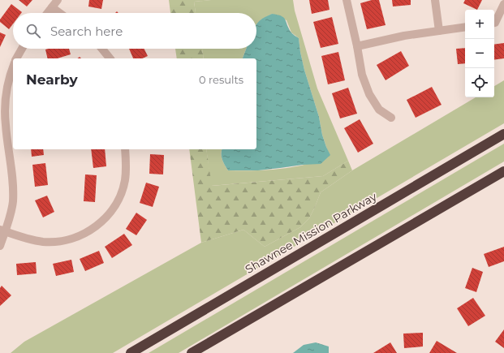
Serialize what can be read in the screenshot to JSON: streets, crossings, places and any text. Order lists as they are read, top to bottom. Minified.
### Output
{"streets":{"highway":["Shawnee Mission Parkway"]},"page":{"map_buttons":["+","−"],"search":"Search here","heading":["Nearby","0 results"]}}
